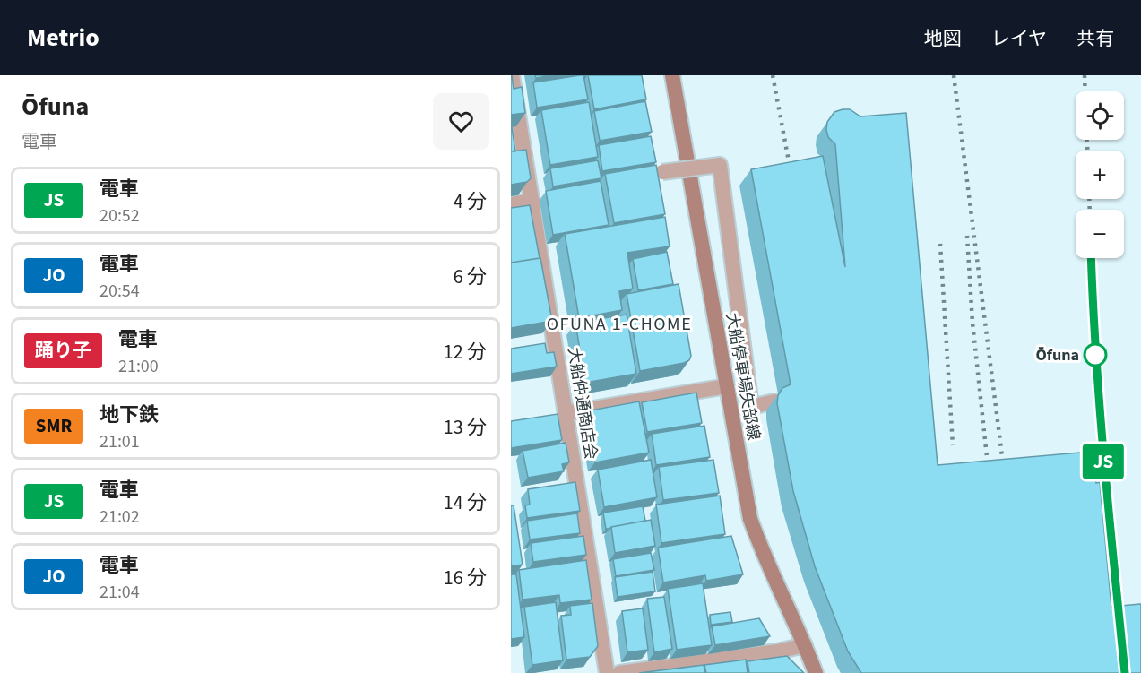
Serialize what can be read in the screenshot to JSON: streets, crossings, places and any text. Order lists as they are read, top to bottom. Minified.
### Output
{"streets":{"main road":["大船停車場矢部線"],"street":["大船仲通商店会"]},"districts":["OFUNA 1-CHOME"],"places":["Ōfuna"],"page":{"header":"Metrio","nav":["地図","レイヤ","共有"],"heading":["Ōfuna","電車"],"on_map":"JS","map_buttons":["+","−"],"list":[{"mark":"JS","name":"電車","note":"20:52","value":"4 分"},{"mark":"JO","name":"電車","note":"20:54","value":"6 分"},{"mark":"踊り子","name":"電車","note":"21:00","value":"12 分"},{"mark":"SMR","name":"地下鉄","note":"21:01","value":"13 分"},{"mark":"JS","name":"電車","note":"21:02","value":"14 分"},{"mark":"JO","name":"電車","note":"21:04","value":"16 分"}]}}
